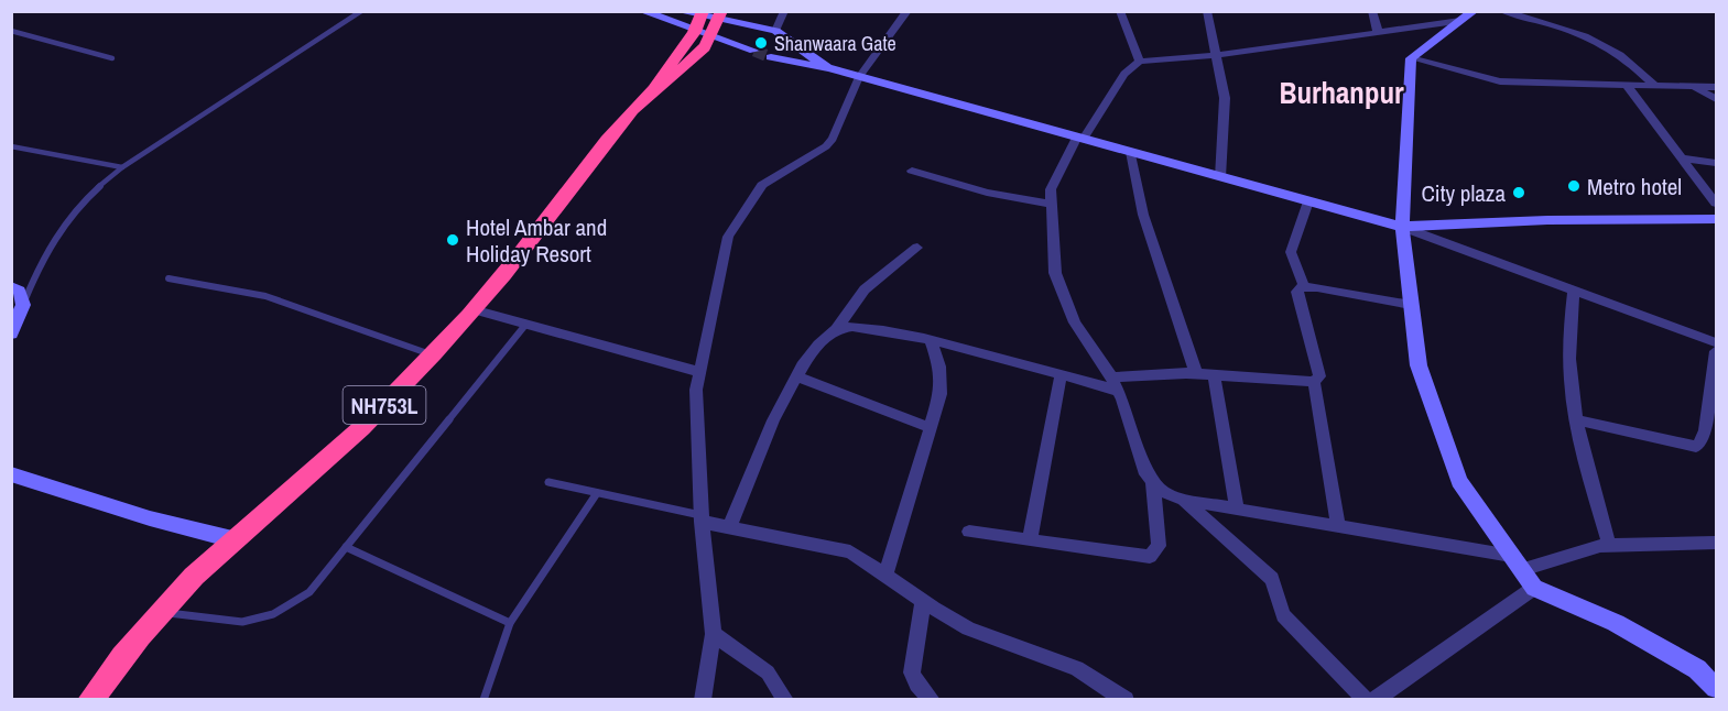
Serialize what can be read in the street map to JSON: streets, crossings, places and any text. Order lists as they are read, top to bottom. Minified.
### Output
{"streets":{"highway":["NH753L"]},"districts":["Burhanpur"],"places":["Shanwaara Gate","Metro hotel","City plaza","Hotel Ambar and Holiday Resort"]}
